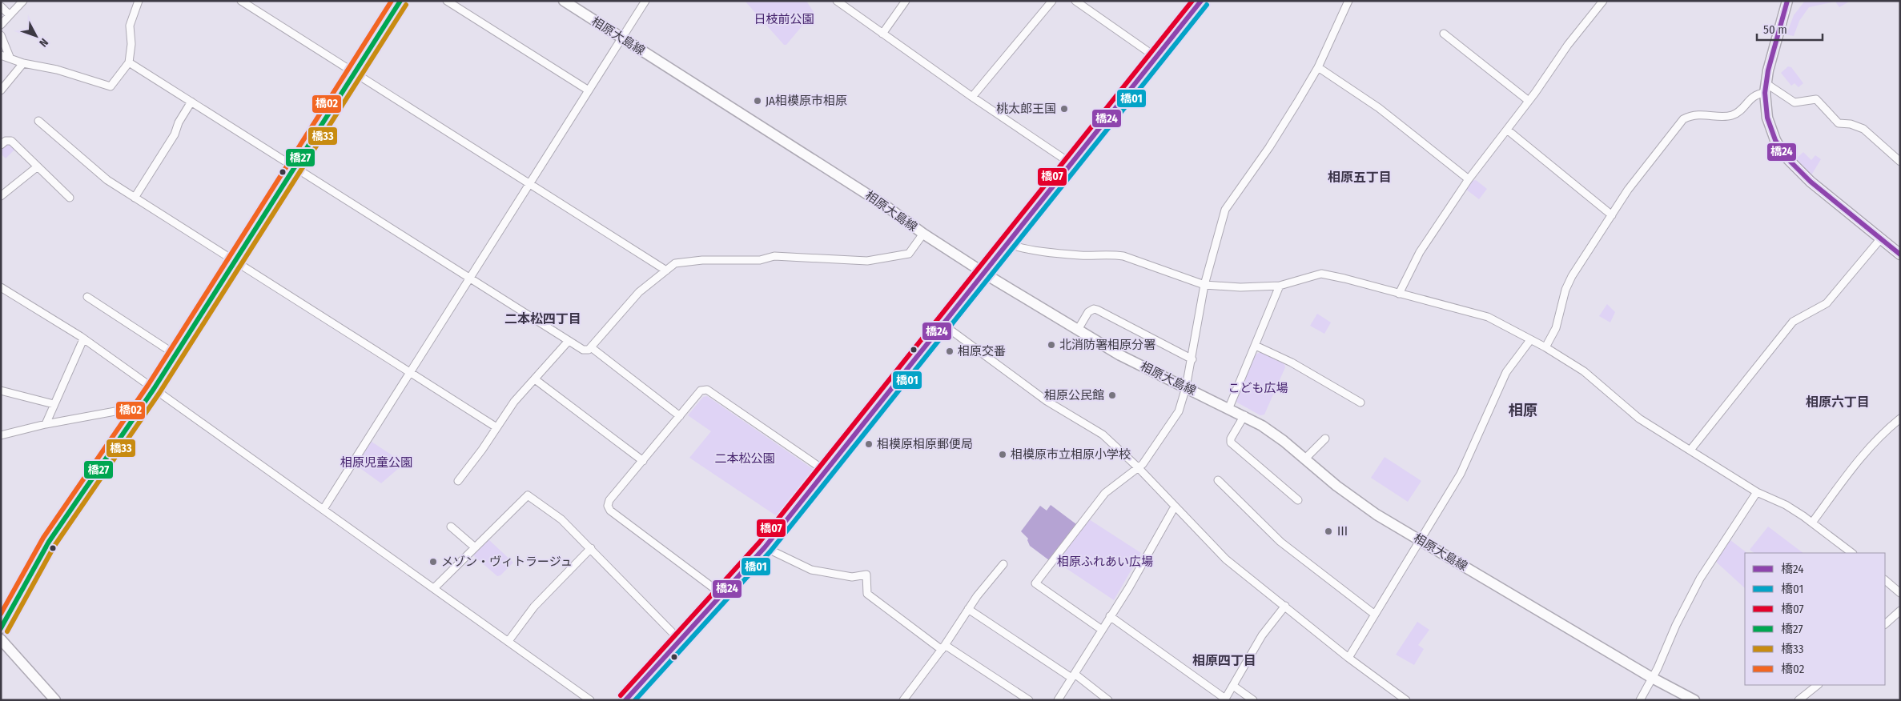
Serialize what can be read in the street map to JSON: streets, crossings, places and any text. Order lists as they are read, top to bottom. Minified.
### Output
{"streets":{"street":["相原大島線"]},"districts":["相原五丁目","二本松四丁目","相原六丁目","相原","相原四丁目"],"parks":["日枝前公園","こども広場","二本松公園","相原児童公園","相原ふれあい広場"],"places":["JA相模原市相原","桃太郎王国","北消防署相原分署","相原交番","相原公民館","相模原相原郵便局","相模原市立相原小学校","Ⅲ","メゾン・ヴィトラージュ"],"lines":["transit line 橋24","transit line 橋07","transit line 橋27","transit line 橋02","transit line 橋01","transit line 橋33"],"legend":["橋24","橋01","橋07","橋27","橋33","橋02"],"scale_bar":"50 m","north":"bottom right"}
